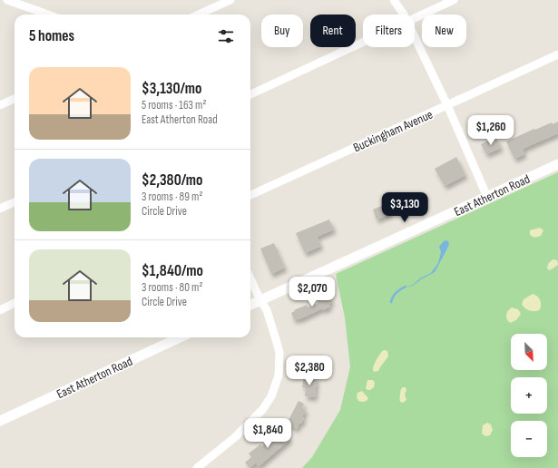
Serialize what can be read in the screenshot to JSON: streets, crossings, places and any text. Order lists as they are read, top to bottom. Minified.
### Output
{"streets":{"street":["Buckingham Avenue","East Atherton Road"]},"north":"bottom right","page":{"chip":["Buy","Rent","Filters","New"],"heading":"5 homes","list":[{"name":"$3,130/mo","note":"5 rooms · 163 m² · East Atherton Road"},{"name":"$2,380/mo","note":"3 rooms · 89 m² · Circle Drive"},{"name":"$1,840/mo","note":"3 rooms · 80 m² · Circle Drive"}],"price":["$1,260","$3,130","$2,070","$2,380","$1,840"],"map_buttons":["+","−"]}}
